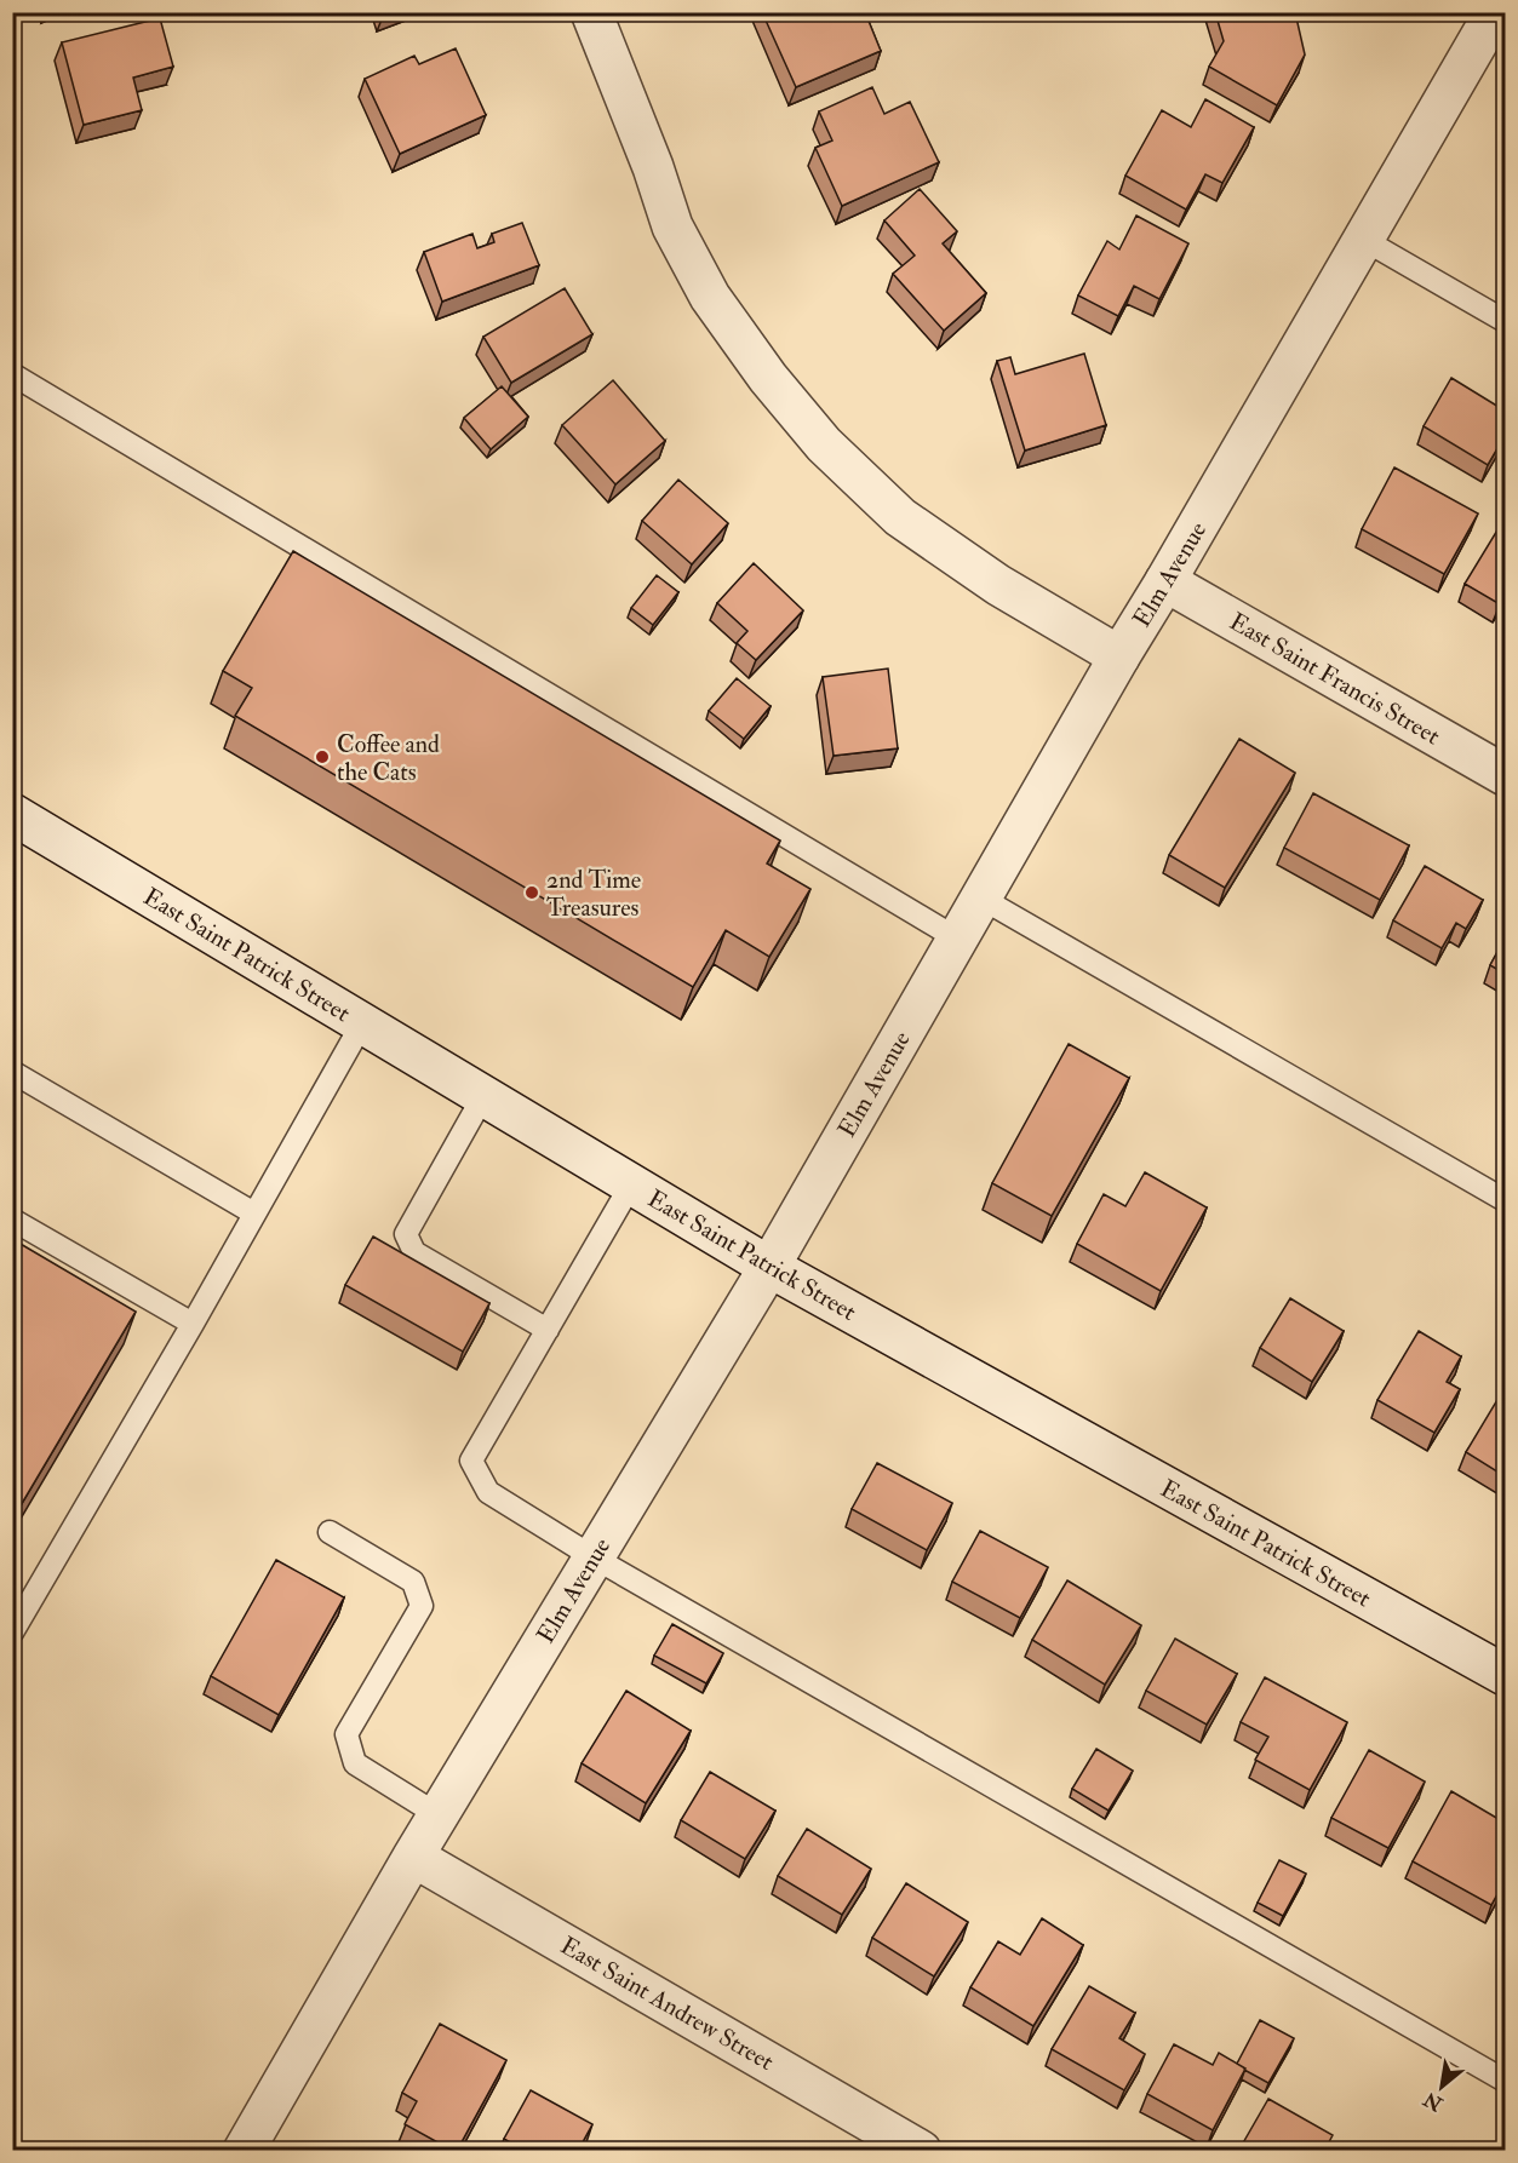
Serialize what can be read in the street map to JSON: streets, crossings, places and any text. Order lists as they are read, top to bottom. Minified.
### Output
{"streets":{"street":["Elm Avenue","East Saint Francis Street","East Saint Patrick Street","East Saint Andrew Street"]},"crossings":[["Elm Avenue","East Saint Francis Street"],["Elm Avenue","East Saint Patrick Street"],["Elm Avenue","East Saint Andrew Street"]],"places":["Coffee and the Cats","2nd Time Treasures"],"north":"bottom left"}
